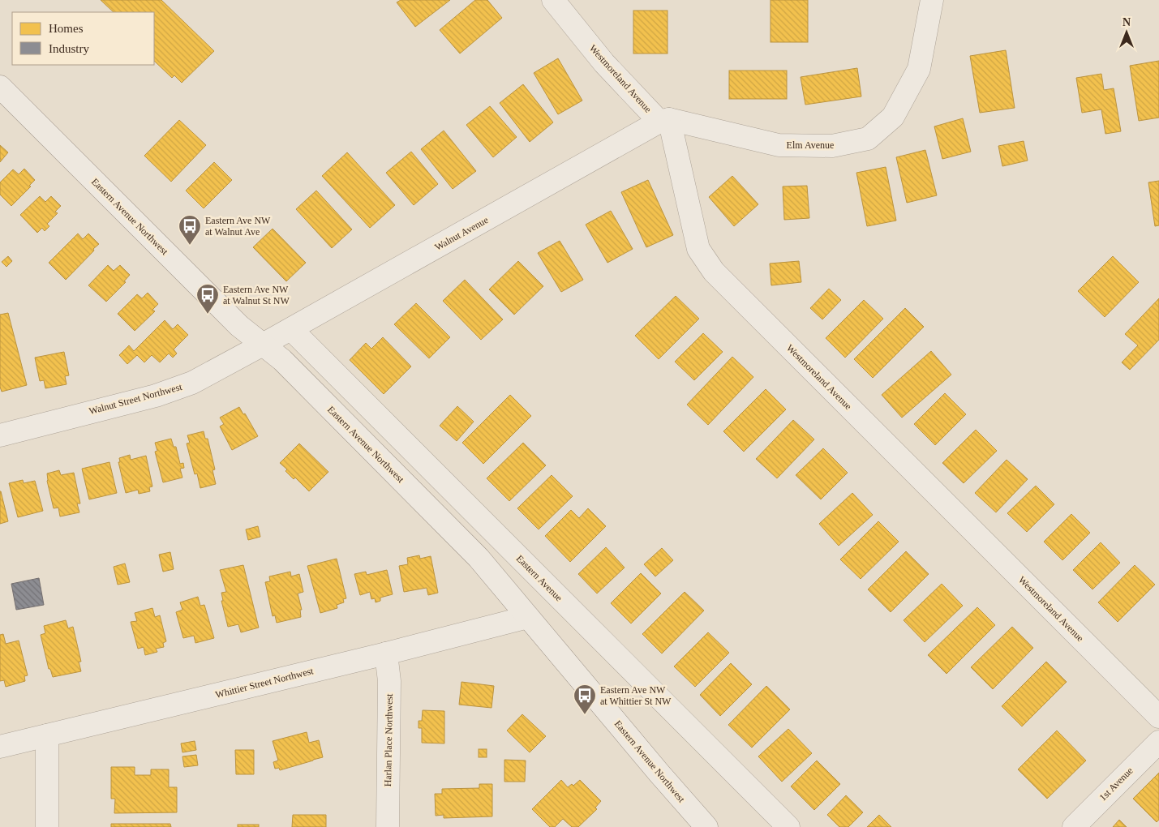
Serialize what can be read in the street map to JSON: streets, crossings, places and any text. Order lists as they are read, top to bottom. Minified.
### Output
{"streets":{"street":["Westmoreland Avenue","Elm Avenue","Eastern Avenue Northwest","Walnut Avenue","Walnut Street Northwest","Eastern Avenue","Whittier Street Northwest","Harlan Place Northwest","1st Avenue"]},"crossings":[["Westmoreland Avenue","Elm Avenue"],["Westmoreland Avenue","Walnut Avenue"],["Elm Avenue","Walnut Avenue"],["Eastern Avenue Northwest","Walnut Avenue"],["Eastern Avenue Northwest","Walnut Street Northwest"],["Eastern Avenue Northwest","Whittier Street Northwest"],["Walnut Avenue","Walnut Street Northwest"],["Walnut Avenue","Eastern Avenue"],["Whittier Street Northwest","Harlan Place Northwest"]],"places":{"bus stop":["Eastern Ave NW at Walnut Ave","Eastern Ave NW at Walnut St NW","Eastern Ave NW at Whittier St NW"]},"legend":["Homes","Industry"],"north":"top"}
